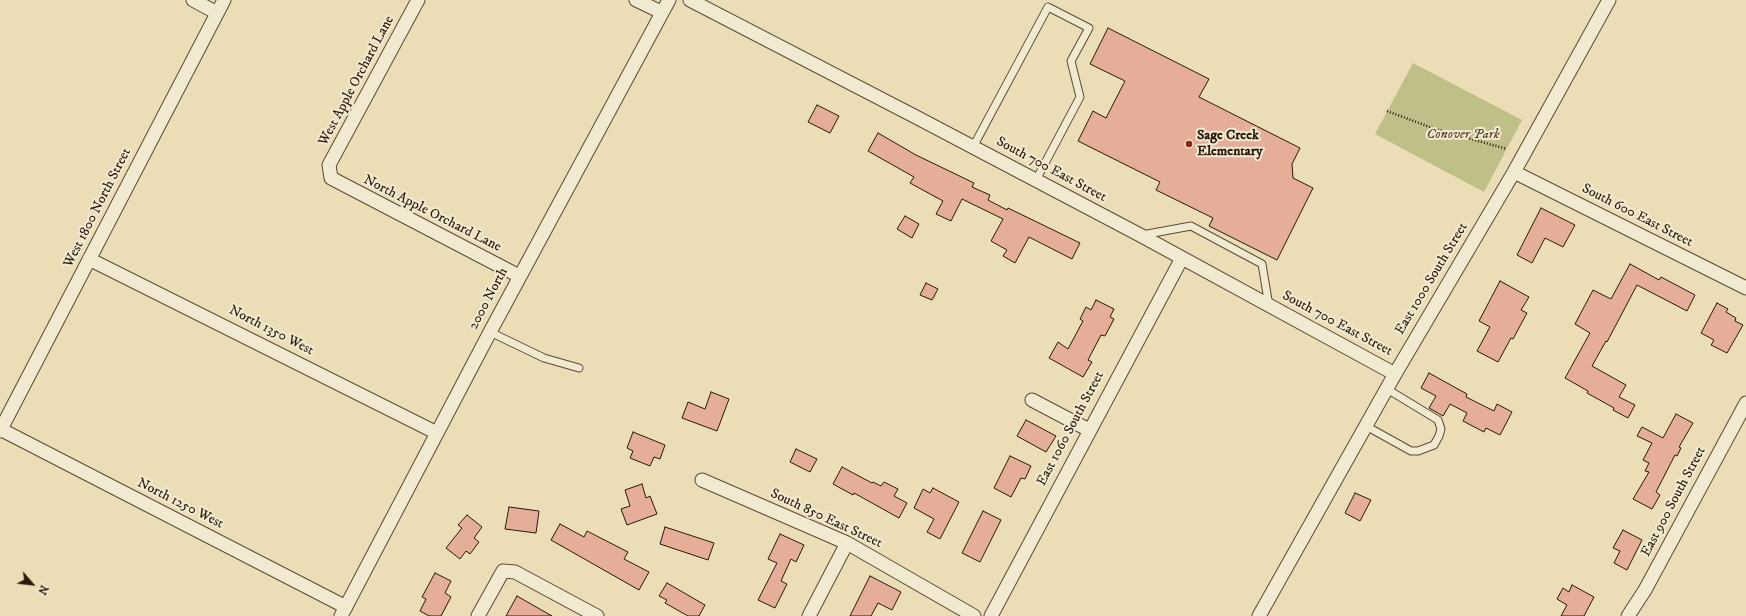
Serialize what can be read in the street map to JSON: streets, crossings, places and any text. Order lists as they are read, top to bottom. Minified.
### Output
{"streets":{"street":["West Apple Orchard Lane","South 700 East Street","West 1800 North Street","North Apple Orchard Lane","South 600 East Street","East 1000 South Street","2000 North","North 1350 West","East 1060 South Street","East 900 South Street","North 1250 West","South 850 East Street"]},"crossings":[["West Apple Orchard Lane","North Apple Orchard Lane"],["South 700 East Street","East 1000 South Street"],["South 700 East Street","East 1060 South Street"],["West 1800 North Street","North 1350 West"],["West 1800 North Street","North 1250 West"],["North Apple Orchard Lane","2000 North"],["South 600 East Street","East 1000 South Street"],["2000 North","North 1350 West"],["2000 North","North 1250 West"]],"parks":["Conover Park"],"places":["Sage Creek Elementary"],"north":"bottom right"}
